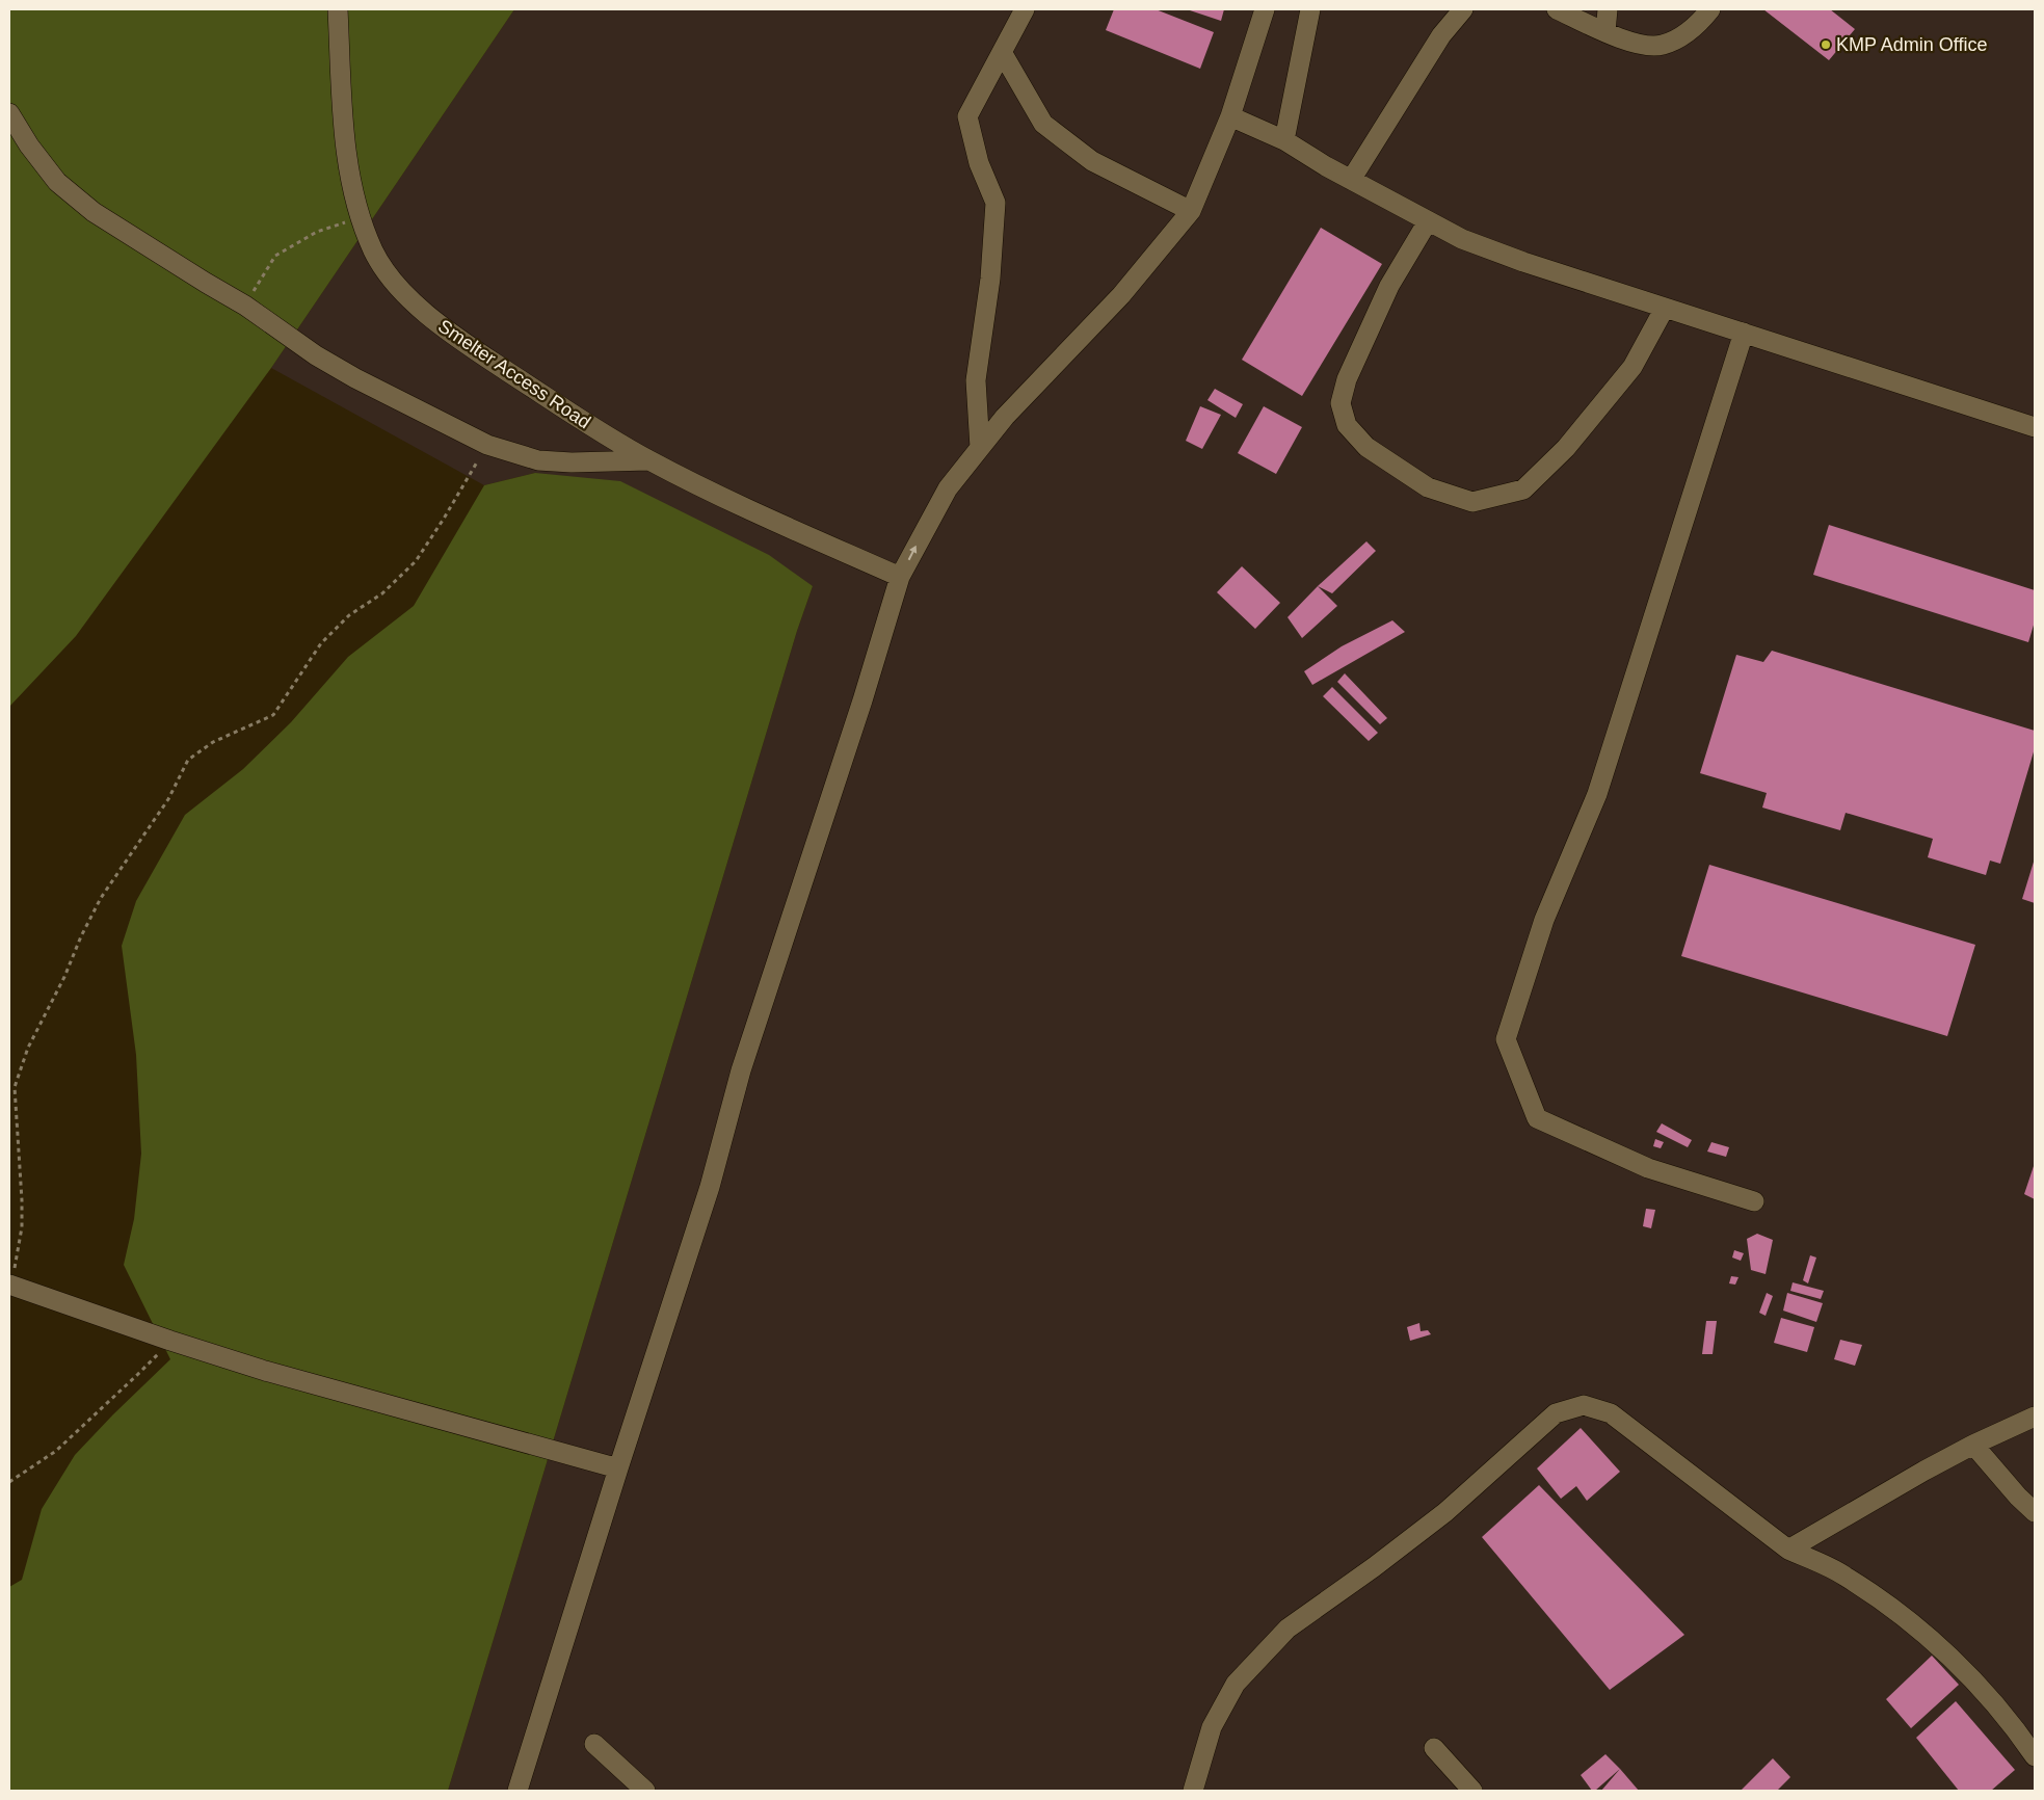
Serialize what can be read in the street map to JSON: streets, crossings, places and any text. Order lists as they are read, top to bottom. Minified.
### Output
{"streets":{"lane":["Smelter Access Road"]},"places":["KMP Admin Office"]}
